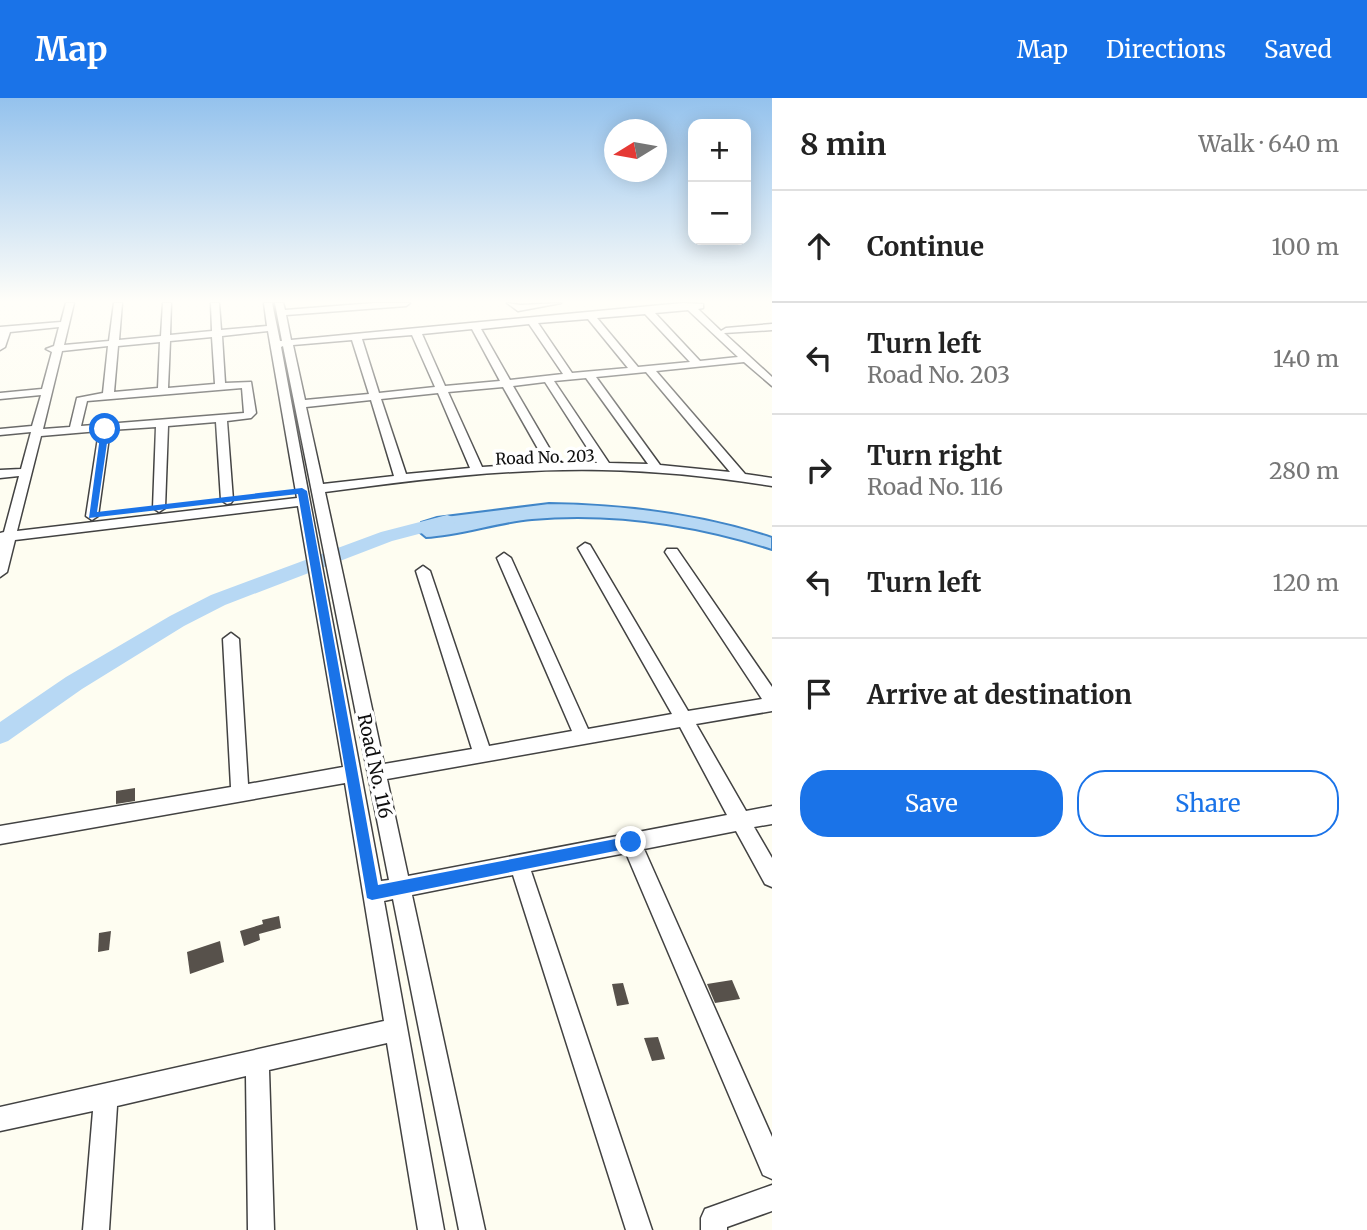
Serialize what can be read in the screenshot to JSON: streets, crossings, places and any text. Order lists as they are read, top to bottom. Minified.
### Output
{"streets":{"street":["Road No. 203","Road No. 116"]},"crossings":[["Road No. 203","Road No. 116"]],"north":"left","page":{"header":"Map","nav":["Map","Directions","Saved"],"heading":["8 min","Walk · 640 m"],"map_buttons":["+","−"],"list":[["Continue","100 m"],["Turn left","Road No. 203","140 m"],["Turn right","Road No. 116","280 m"],["Turn left","120 m"],"Arrive at destination"],"buttons":["Save","Share"]}}
